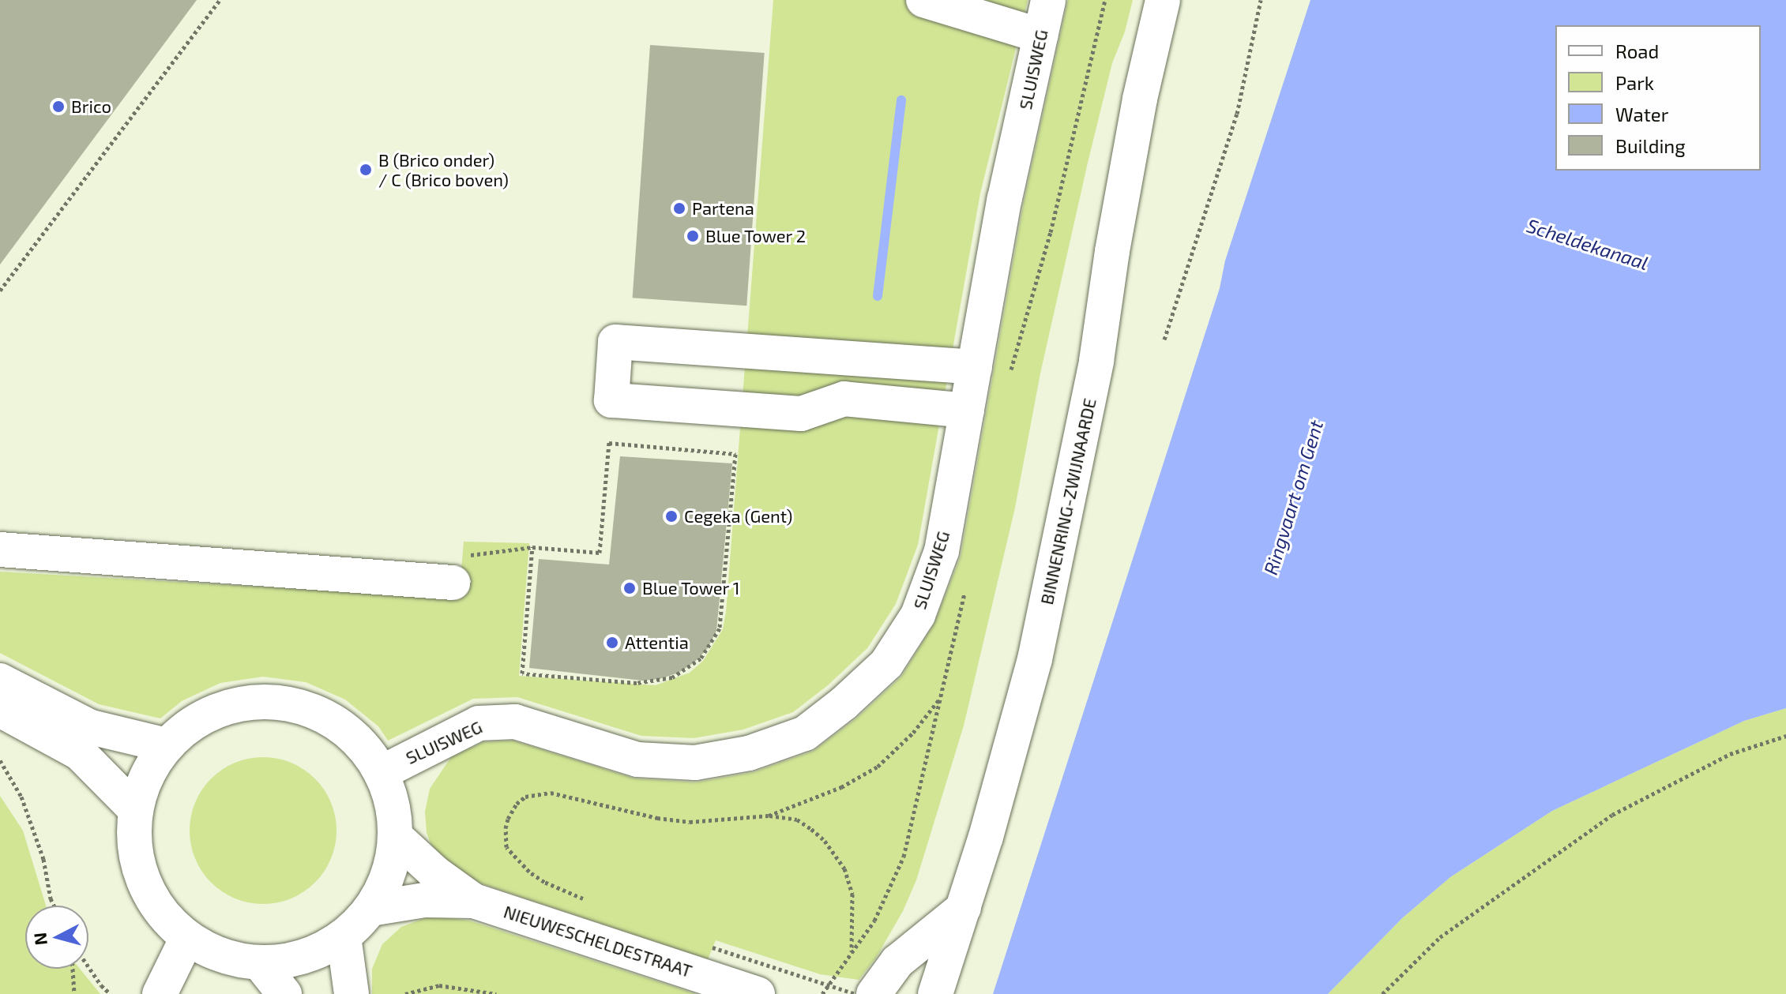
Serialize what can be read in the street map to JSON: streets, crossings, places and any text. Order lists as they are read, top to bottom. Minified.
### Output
{"streets":{"main road":["SLUISWEG","BINNENRING-ZWIJNAARDE","NIEUWESCHELDESTRAAT"]},"water":["Scheldekanaal","Ringvaart om Gent"],"places":["Brico","B (Brico onder) / C (Brico boven)","Partena","Blue Tower 2","Cegeka (Gent)","Blue Tower 1","Attentia"],"legend":["Road","Park","Water","Building"],"north":"left"}
